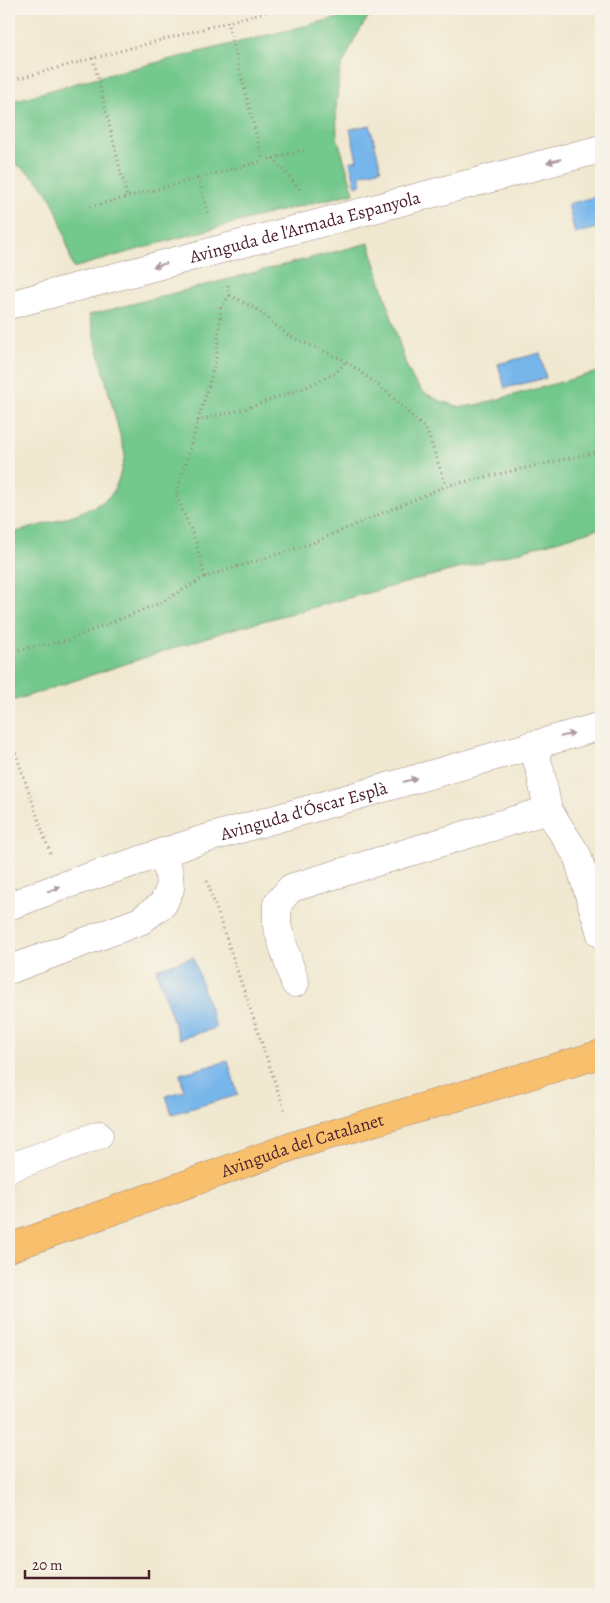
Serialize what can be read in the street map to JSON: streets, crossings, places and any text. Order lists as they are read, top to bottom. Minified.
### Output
{"streets":{"main road":["Avinguda del Catalanet"],"street":["Avinguda de l'Armada Espanyola","Avinguda d'Óscar Esplà"]},"one_way":["Avinguda de l'Armada Espanyola","Avinguda d'Óscar Esplà"],"scale_bar":"20 m"}
